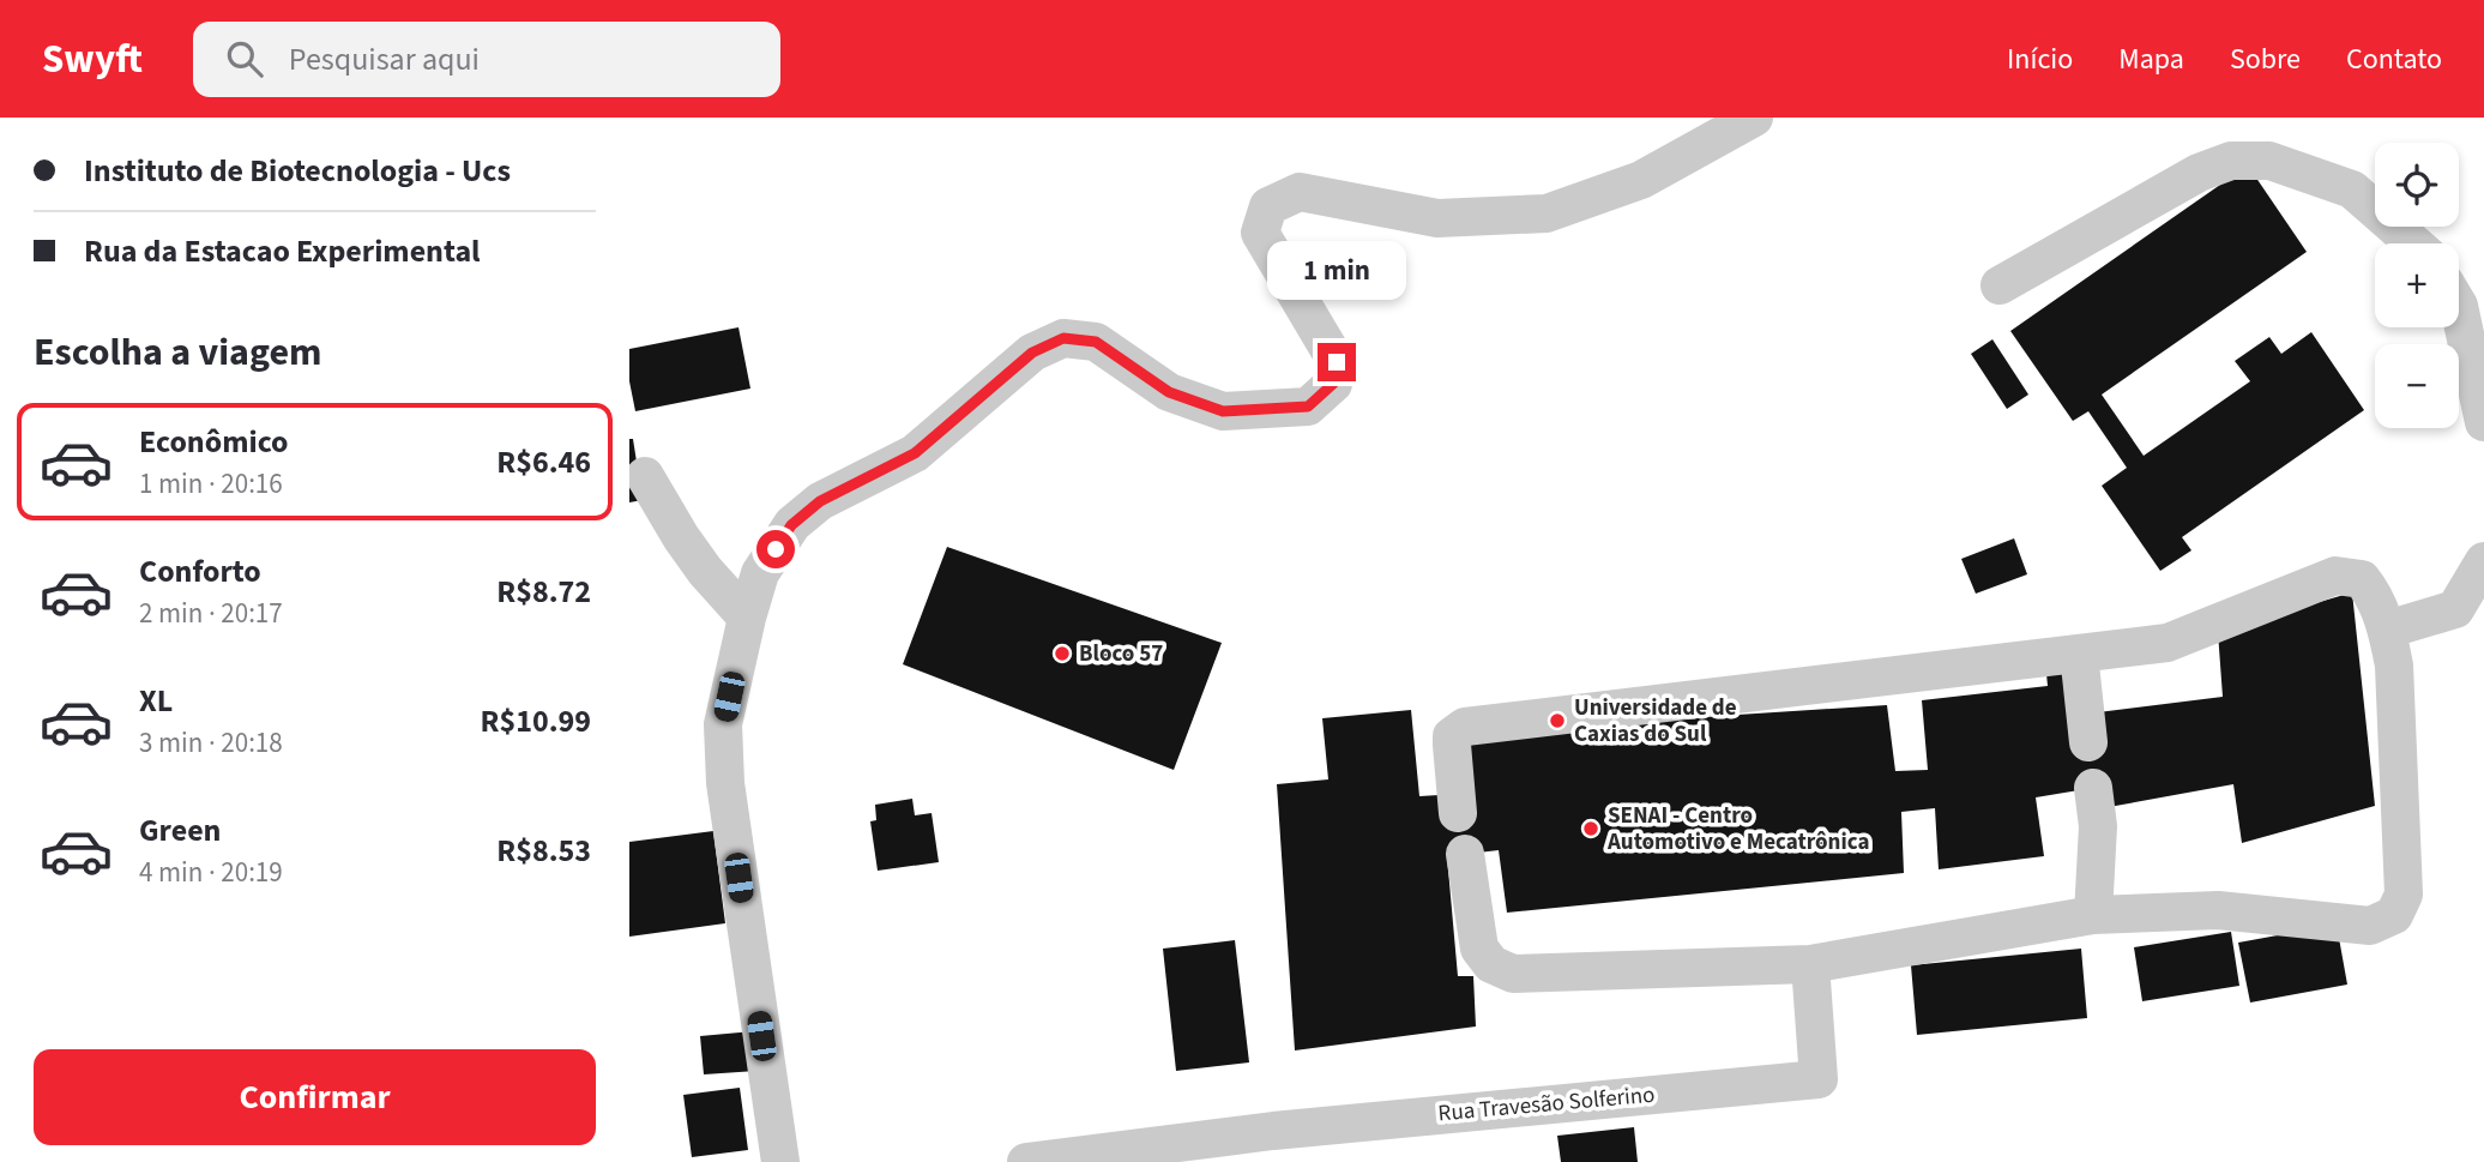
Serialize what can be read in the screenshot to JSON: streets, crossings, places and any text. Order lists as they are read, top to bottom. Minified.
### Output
{"streets":{"street":["Rua Travesão Solferino"]},"places":["Bloco 57","Universidade de Caxias do Sul","SENAI - Centro Automotivo e Mecatrônica"],"page":{"header":"Swyft","search":"Pesquisar aqui","nav":["Início","Mapa","Sobre","Contato"],"banner":["Instituto de Biotecnologia - Ucs","Rua da Estacao Experimental"],"map_buttons":["+","−"],"bubble":"1 min","heading":"Escolha a viagem","list":[{"name":"Econômico","note":"1 min · 20:16","value":"R$6.46"},{"name":"Conforto","note":"2 min · 20:17","value":"R$8.72"},{"name":"XL","note":"3 min · 20:18","value":"R$10.99"},{"name":"Green","note":"4 min · 20:19","value":"R$8.53"}],"buttons":"Confirmar"}}
